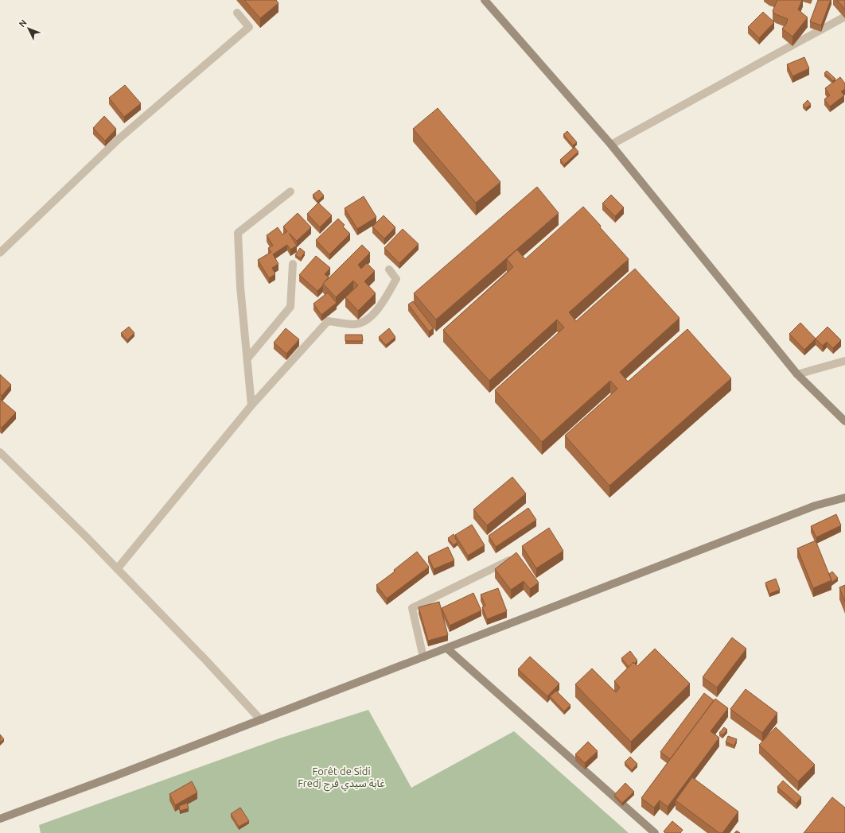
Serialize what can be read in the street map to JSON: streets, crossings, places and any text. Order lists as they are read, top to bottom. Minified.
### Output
{"parks":["Forêt de Sidi Fredj غابة سيدي فرج"],"north":"top left"}
